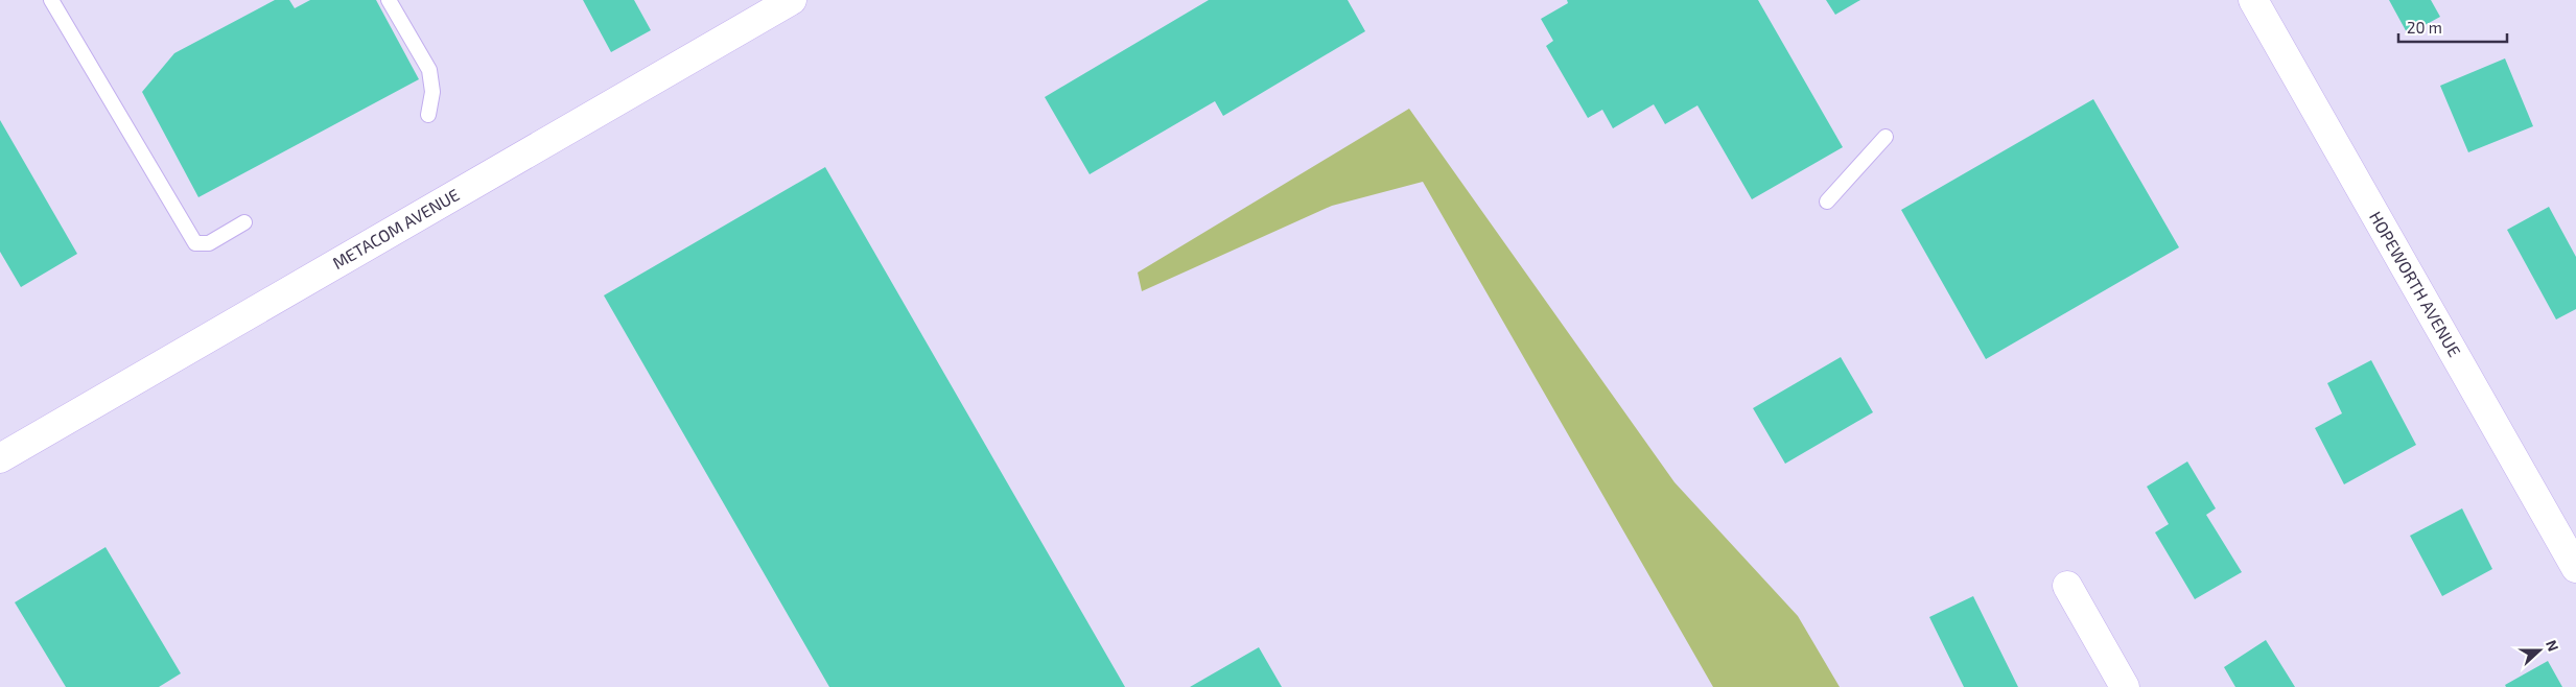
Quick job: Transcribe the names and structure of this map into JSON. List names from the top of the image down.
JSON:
{
  "streets": {
    "main road": ["METACOM AVENUE", "HOPEWORTH AVENUE"]
  },
  "scale_bar": "20 m",
  "north": "right"
}
